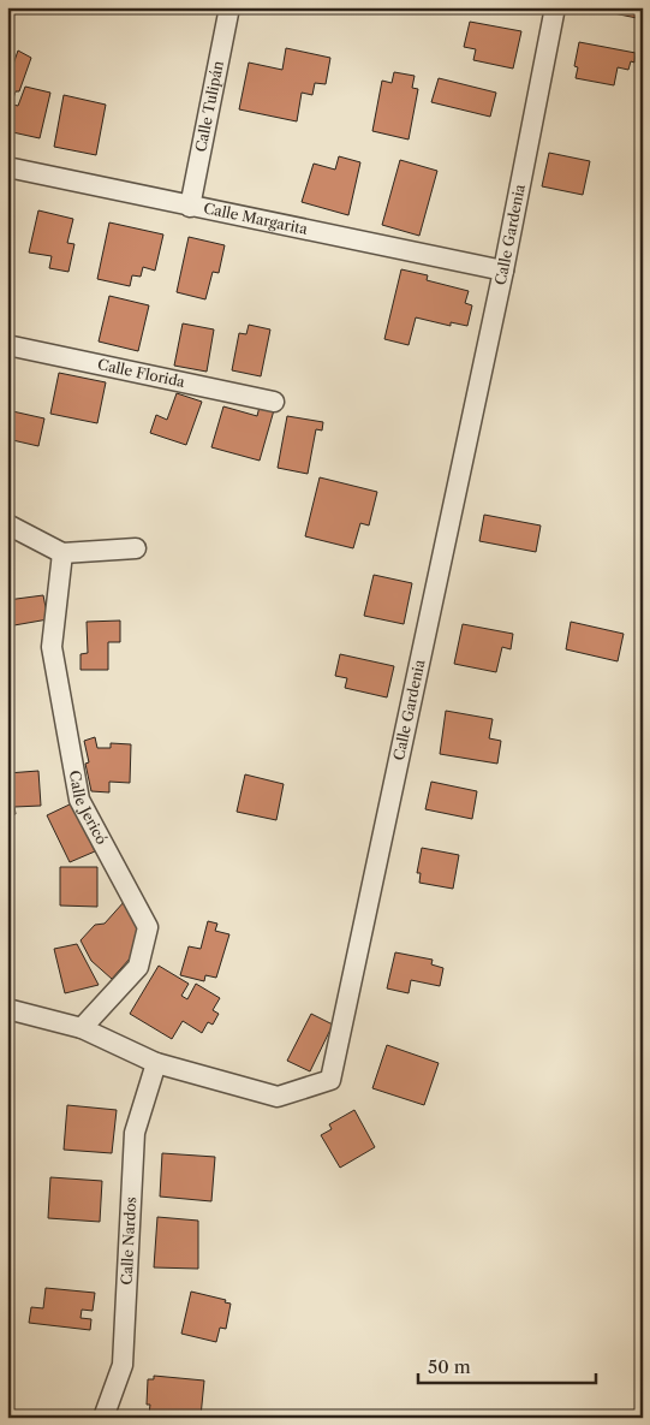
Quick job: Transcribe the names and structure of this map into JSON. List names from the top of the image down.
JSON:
{
  "streets": {
    "street": [
      "Calle Tulipán",
      "Calle Margarita",
      "Calle Gardenia",
      "Calle Florida",
      "Calle Jericó",
      "Calle Nardos"
    ]
  },
  "crossings": [
    ["Calle Tulipán", "Calle Margarita"],
    ["Calle Margarita", "Calle Gardenia"],
    ["Calle Gardenia", "Calle Jericó"],
    ["Calle Gardenia", "Calle Nardos"]
  ],
  "scale_bar": "50 m"
}
